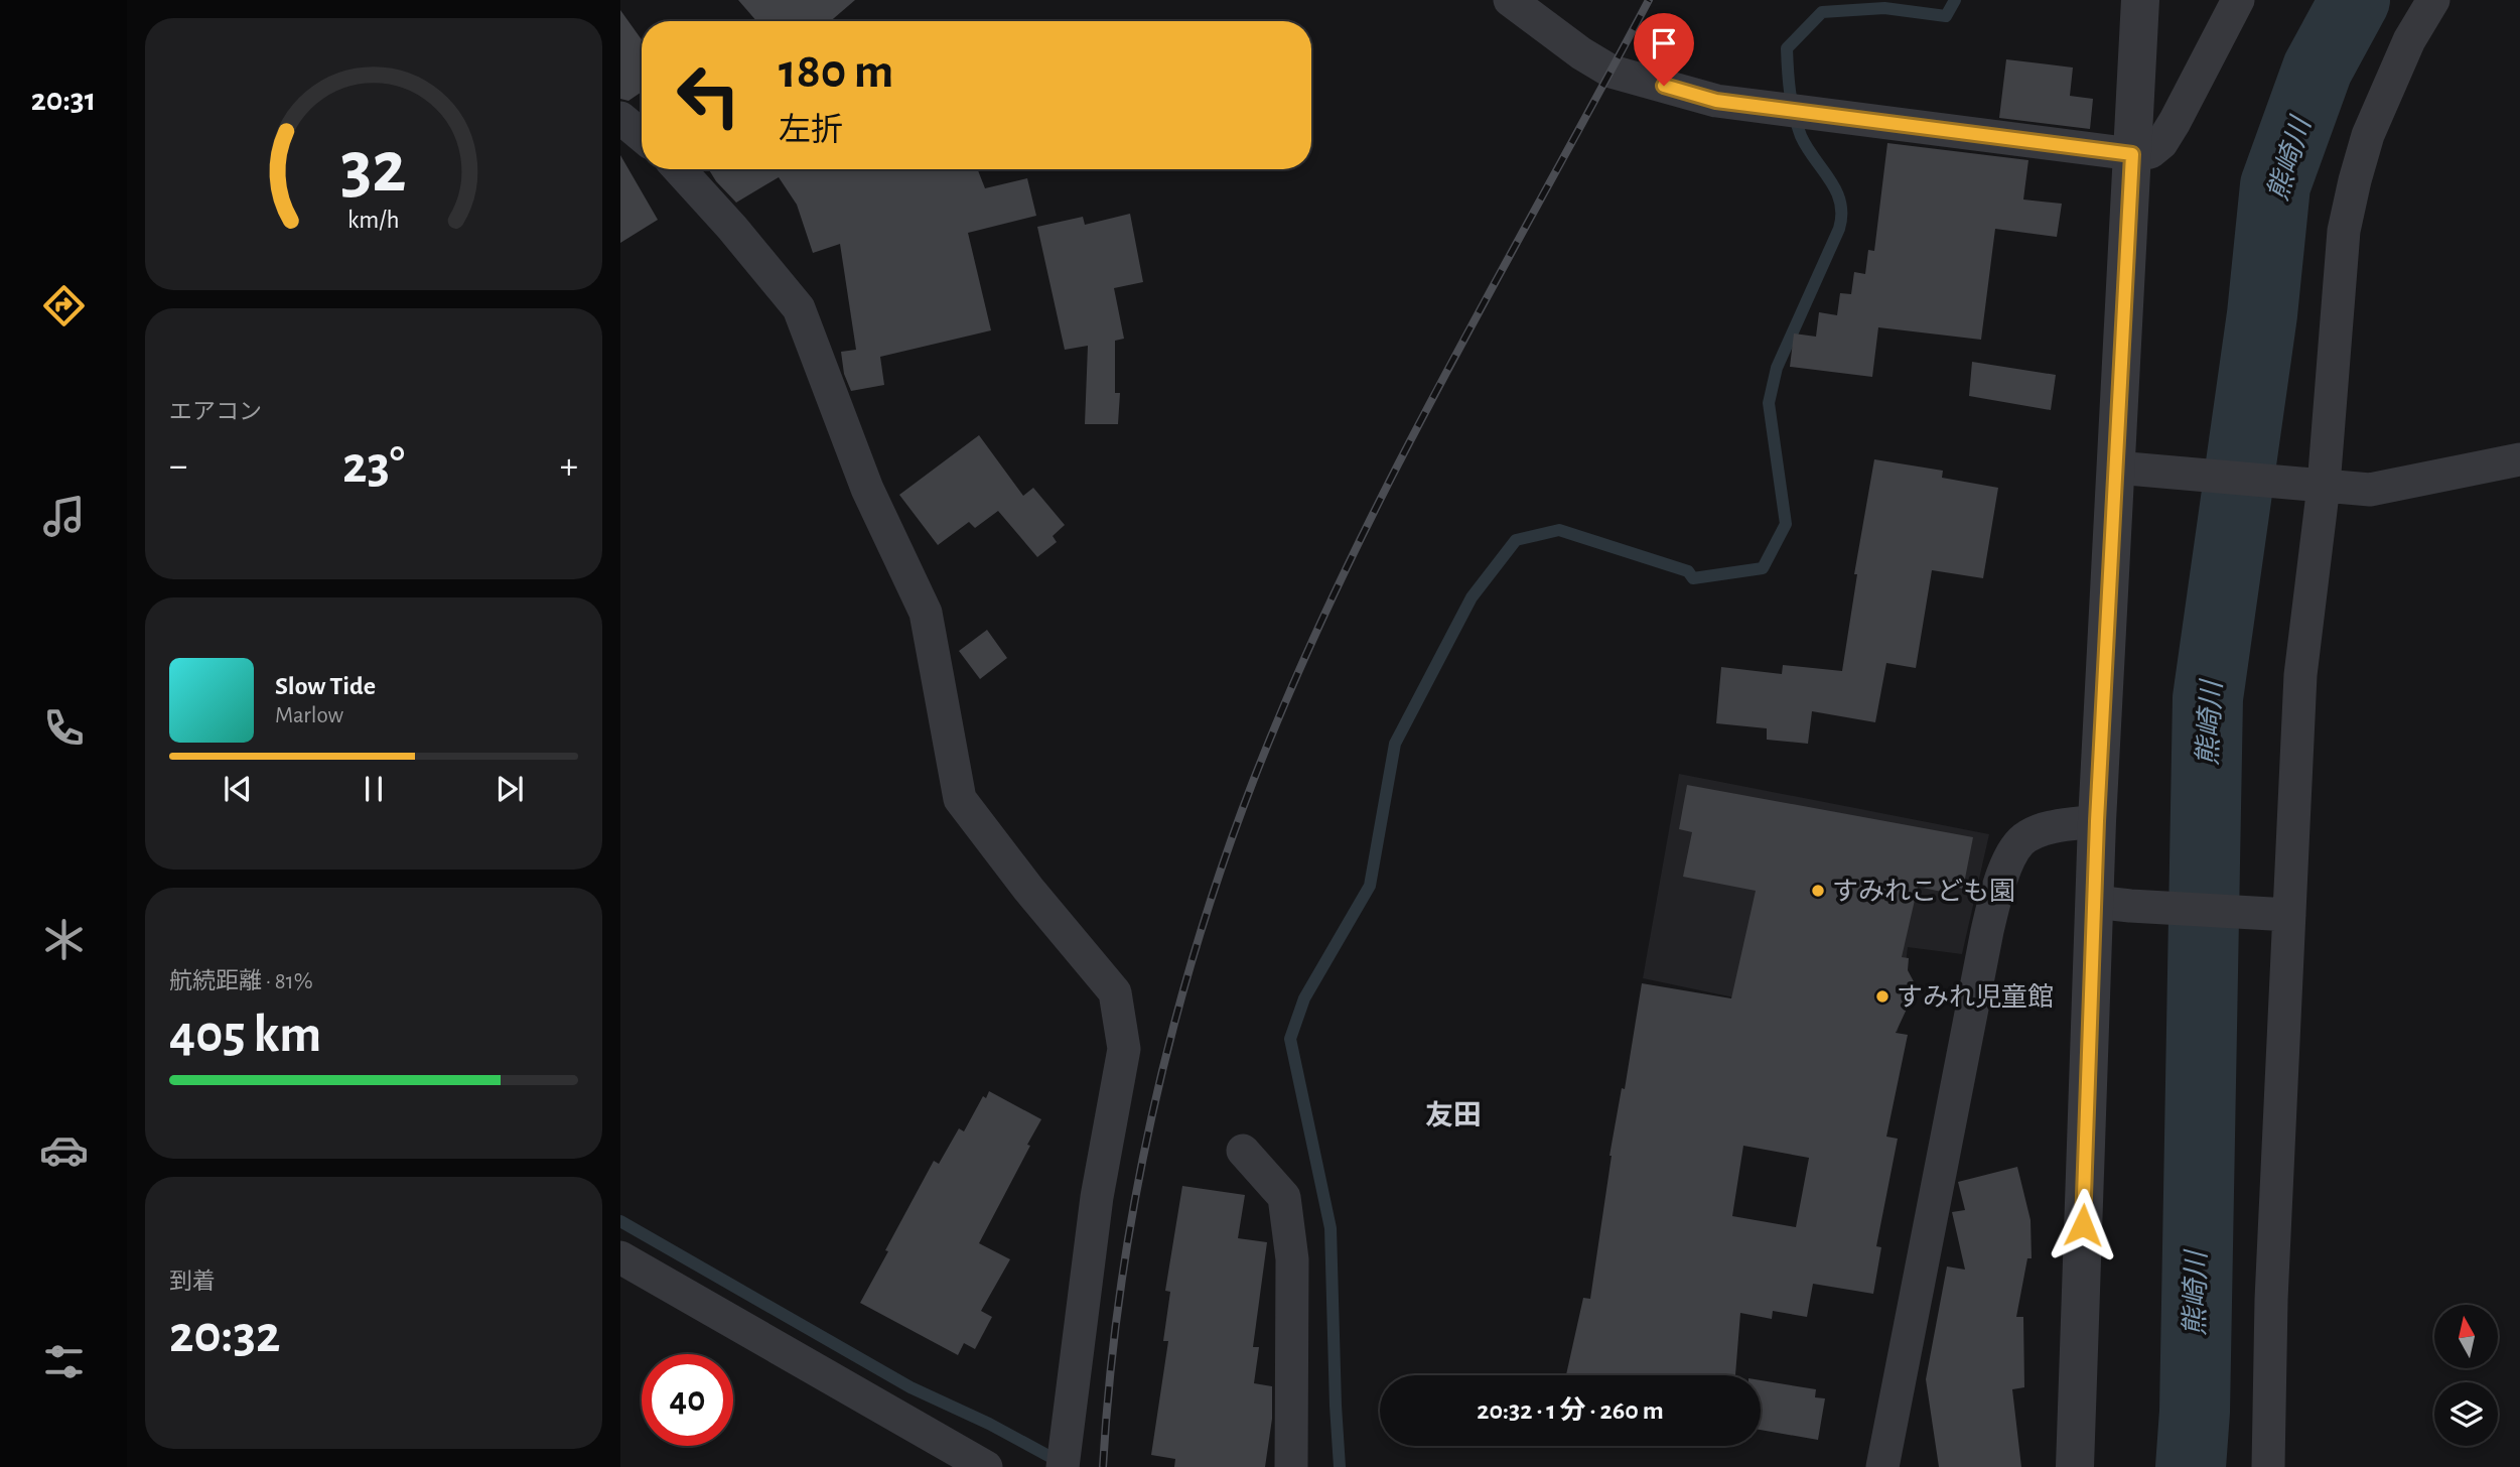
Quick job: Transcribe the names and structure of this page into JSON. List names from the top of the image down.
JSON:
{
  "districts": ["友田"],
  "water": ["熊崎川"],
  "places": ["すみれこども園", "すみれ児童館"],
  "north": "top",
  "page": {
    "tabs": "20:31",
    "turn": ["180 m", "左折"],
    "tile": [
      "エアコン",
      ["航続距離 · 81%", "405 km"],
      ["到着", "20:32"]
    ],
    "heat": ["−", "23°", "+"],
    "song": ["Slow Tide", "Marlow"],
    "limit": "40",
    "trip": "20:32 · 1 分 · 260 m",
    "gauge": ["32", "km/h"]
  }
}
